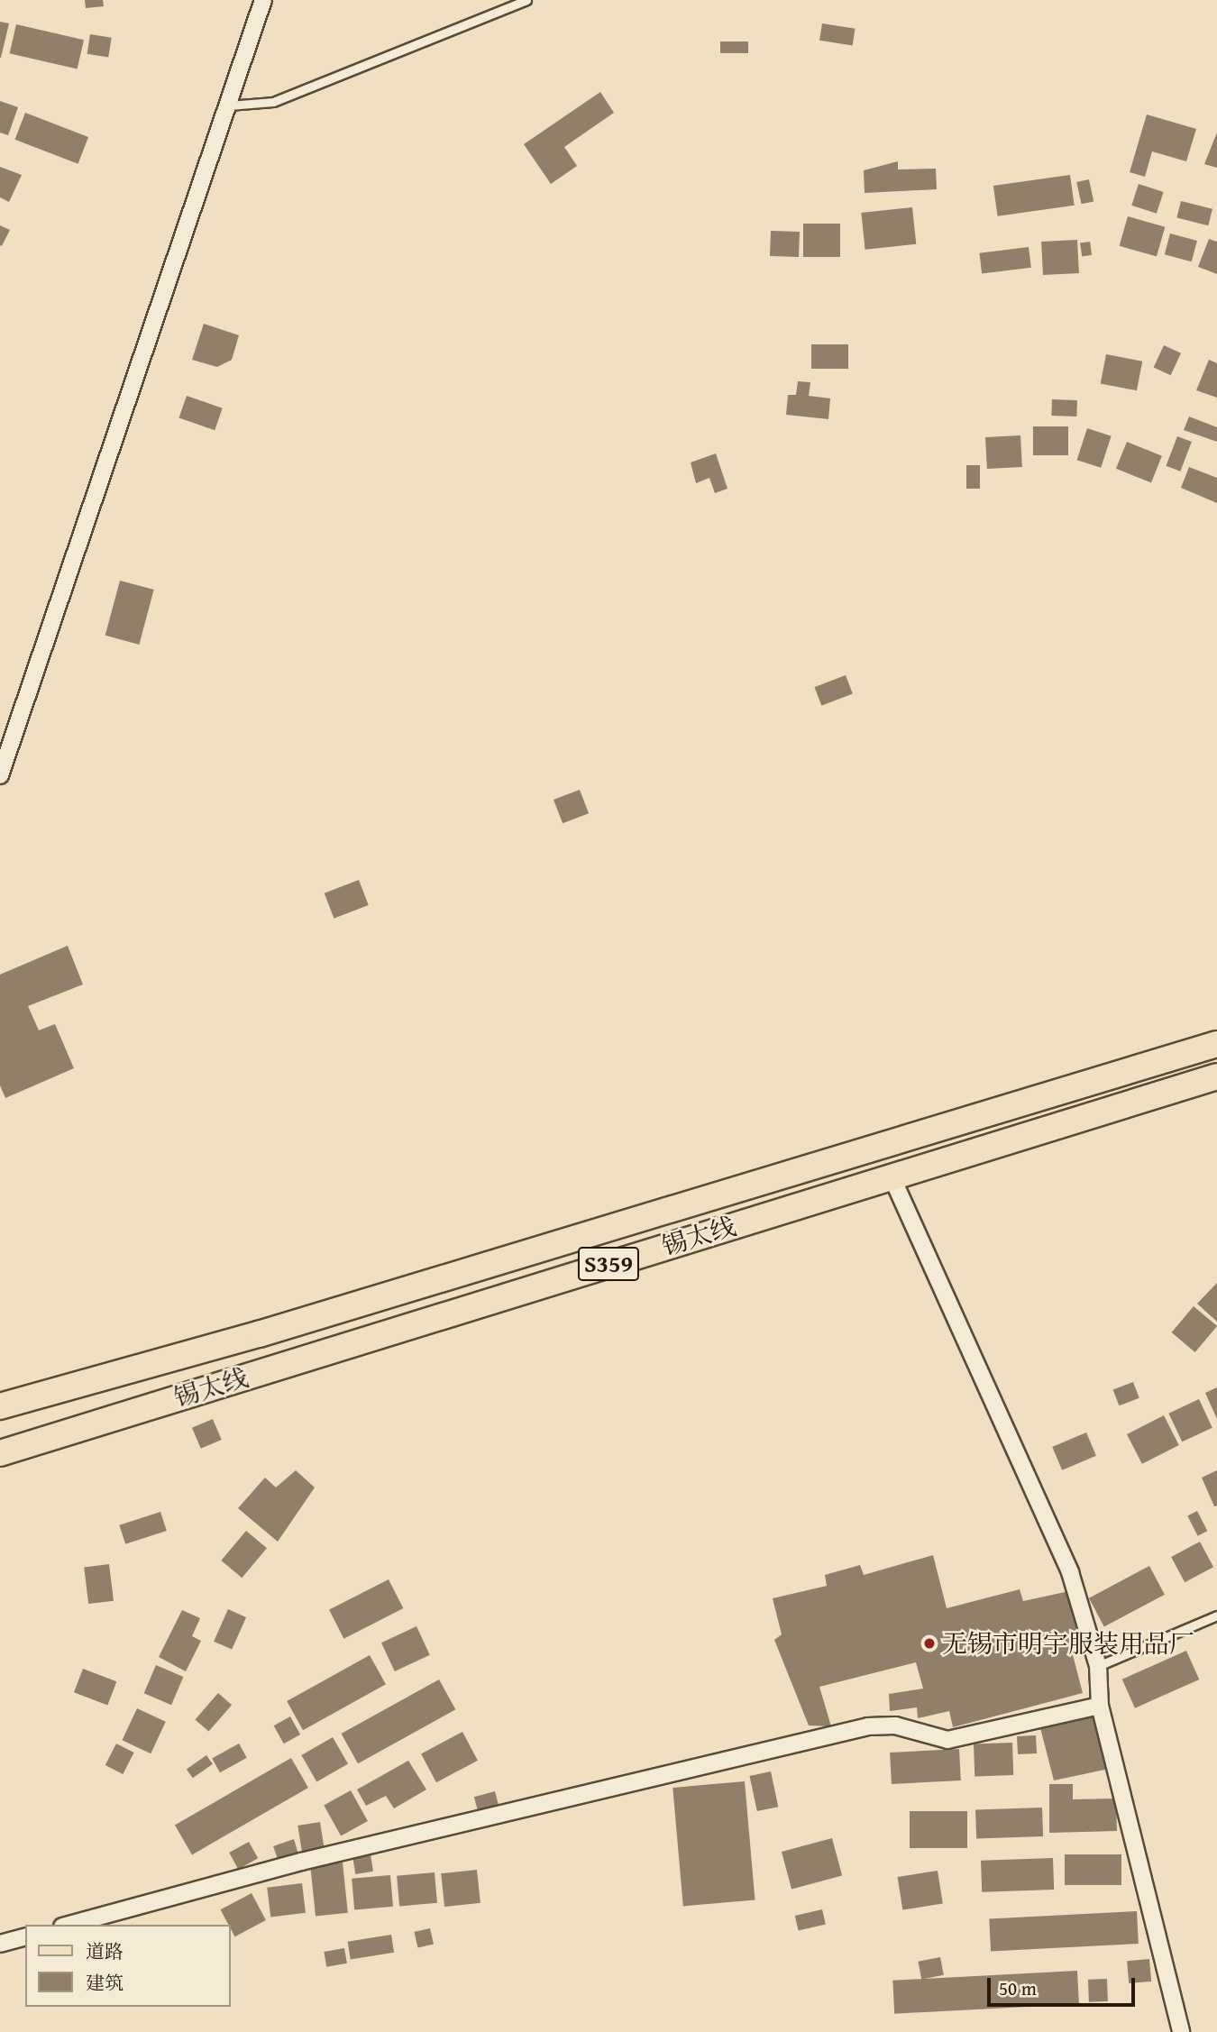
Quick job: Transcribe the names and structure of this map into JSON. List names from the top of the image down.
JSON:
{
  "streets": {
    "main road": ["锡太线", "S359"]
  },
  "places": ["无锡市明宇服装用品厂"],
  "legend": ["道路", "建筑"],
  "scale_bar": "50 m"
}
